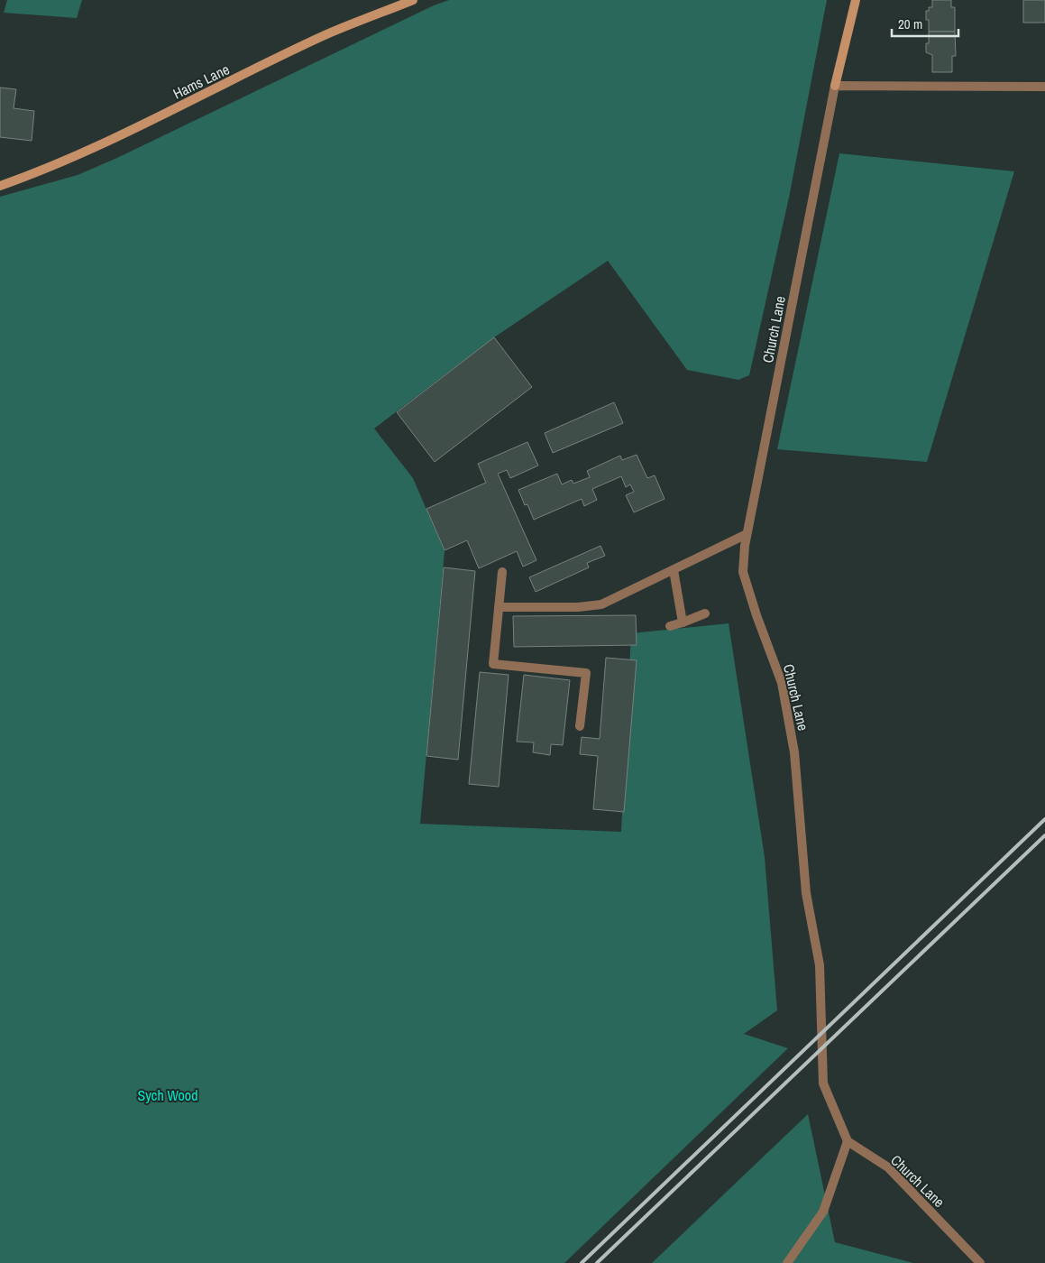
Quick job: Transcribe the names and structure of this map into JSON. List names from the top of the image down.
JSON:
{
  "streets": {
    "street": ["Hams Lane", "Church Lane"]
  },
  "parks": ["Sych Wood"],
  "scale_bar": "20 m"
}
